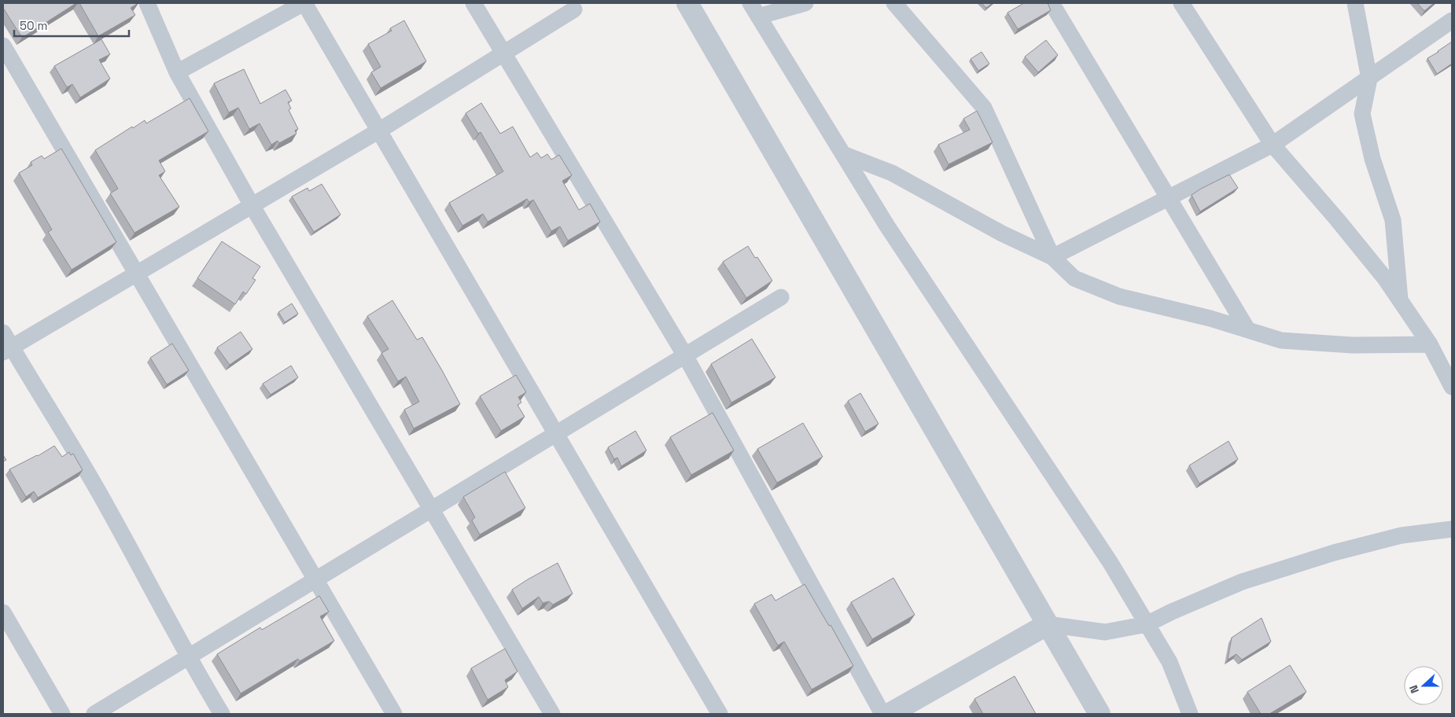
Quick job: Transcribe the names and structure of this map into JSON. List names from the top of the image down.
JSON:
{
  "scale_bar": "50 m",
  "north": "left"
}
